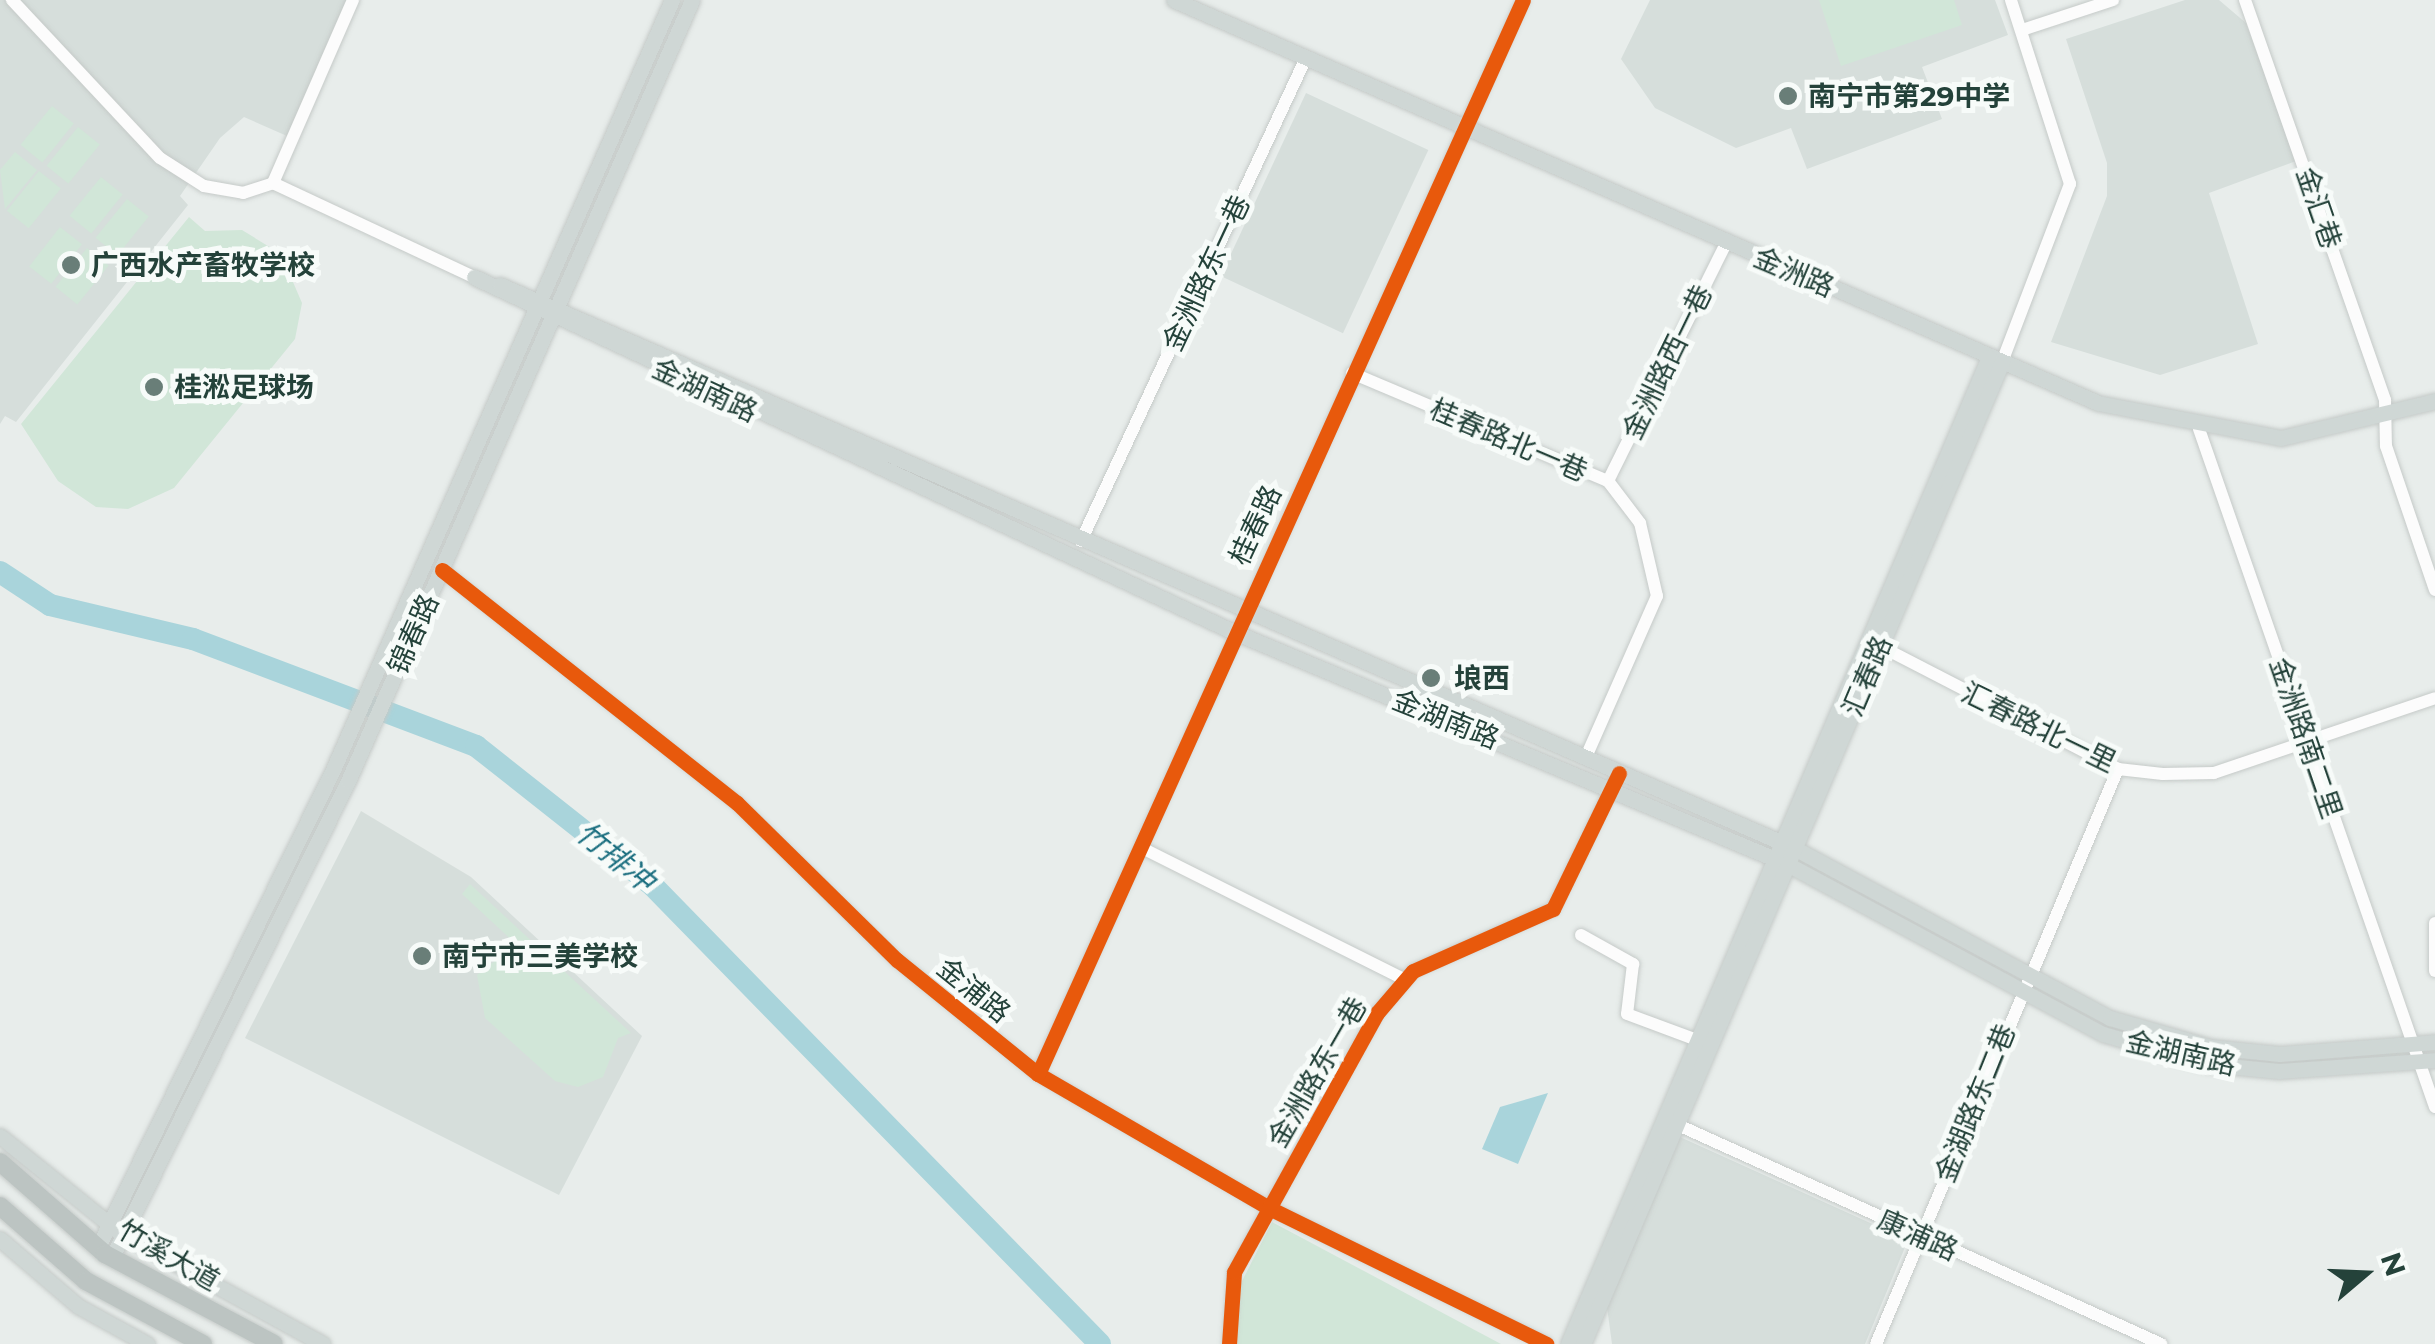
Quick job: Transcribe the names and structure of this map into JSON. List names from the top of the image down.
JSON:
{
  "streets": {
    "highway": ["竹溪大道"],
    "main road": [
      "金洲路",
      "金湖南路",
      "锦春路",
      "汇春路"
    ],
    "street": [
      "金汇巷",
      "金洲路东一巷",
      "金洲路西一巷",
      "桂春路北一巷",
      "桂春路",
      "汇春路北一里",
      "金洲路南二里",
      "金浦路",
      "金湖路东二巷",
      "康浦路"
    ]
  },
  "crossings": [
    ["金汇巷", "金洲路"],
    ["金洲路", "金洲路东一巷"],
    ["金洲路", "金洲路西一巷"],
    ["金洲路", "桂春路"],
    ["金洲路", "汇春路"],
    ["金洲路", "金洲路南二里"],
    ["金洲路东一巷", "金湖南路"],
    ["金洲路东一巷", "金浦路"],
    ["金洲路西一巷", "桂春路北一巷"],
    ["金湖南路", "桂春路北一巷"],
    ["金湖南路", "桂春路"],
    ["金湖南路", "锦春路"],
    ["金湖南路", "汇春路"],
    ["金湖南路", "金洲路南二里"],
    ["金湖南路", "金湖路东二巷"],
    ["桂春路北一巷", "桂春路"],
    ["桂春路", "金浦路"],
    ["锦春路", "金浦路"],
    ["锦春路", "竹溪大道"],
    ["汇春路", "汇春路北一里"],
    ["汇春路", "康浦路"],
    ["汇春路北一里", "金洲路南二里"],
    ["汇春路北一里", "金湖路东二巷"],
    ["金湖路东二巷", "康浦路"]
  ],
  "water": ["竹排冲"],
  "places": [
    "南宁市第29中学",
    "广西水产畜牧学校",
    "桂淞足球场",
    "埌西",
    "南宁市三美学校"
  ],
  "north": "right"
}
